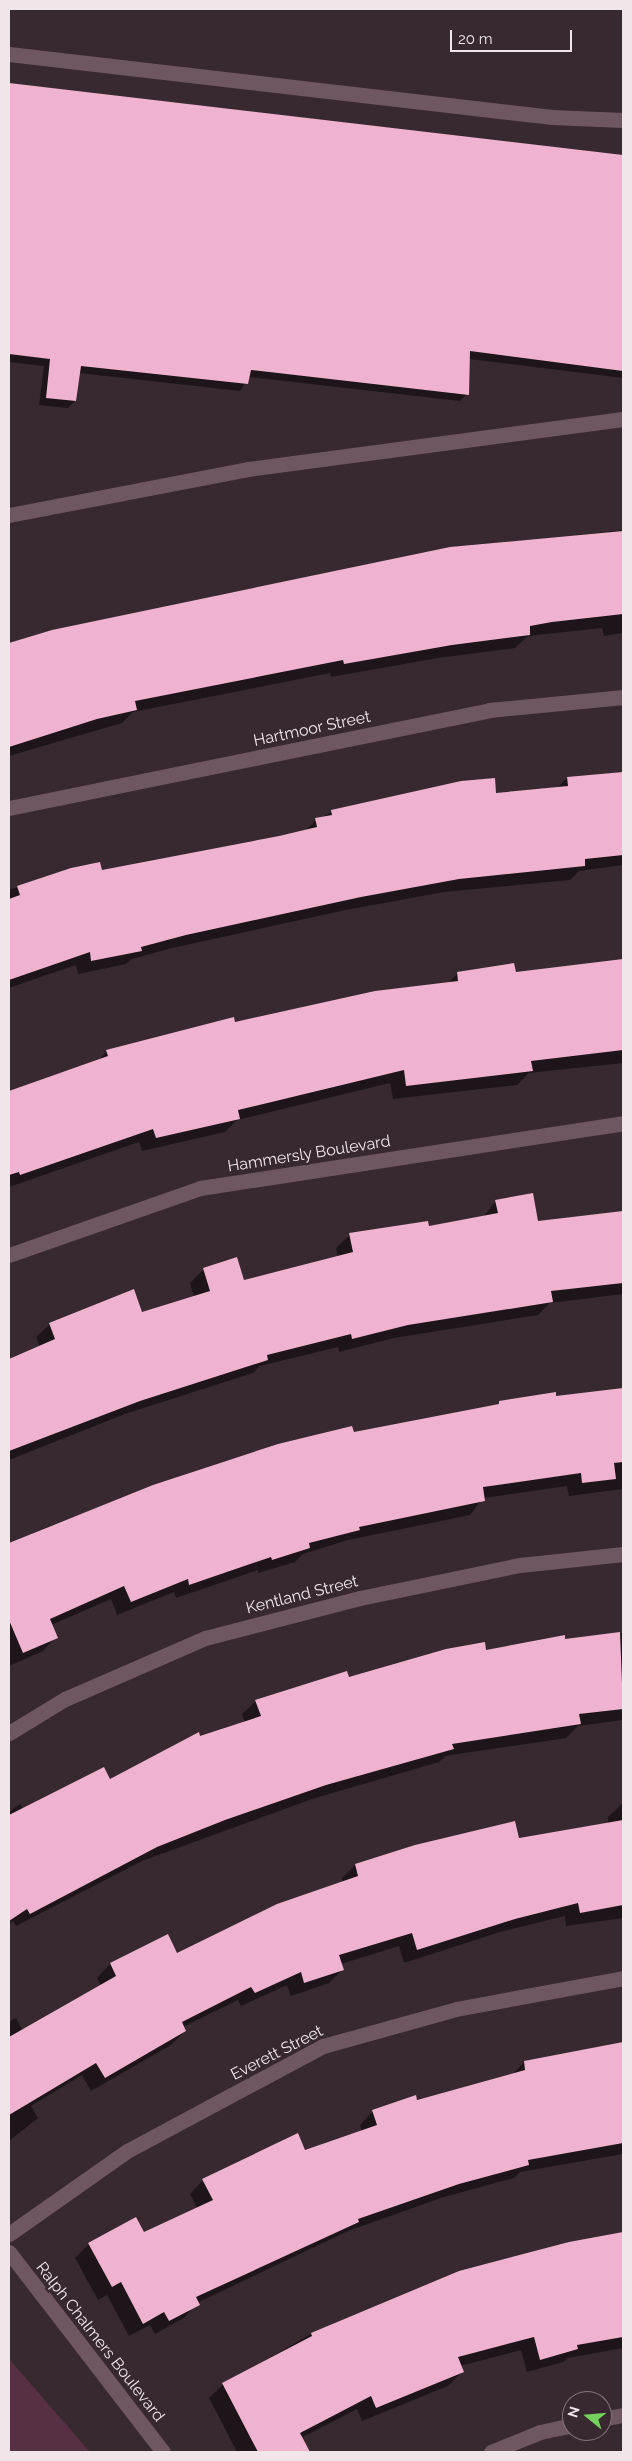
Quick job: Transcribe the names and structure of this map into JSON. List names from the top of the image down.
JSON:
{
  "streets": {
    "street": [
      "Hartmoor Street",
      "Hammersly Boulevard",
      "Kentland Street",
      "Everett Street",
      "Ralph Chalmers Boulevard"
    ]
  },
  "scale_bar": "20 m",
  "north": "left"
}
